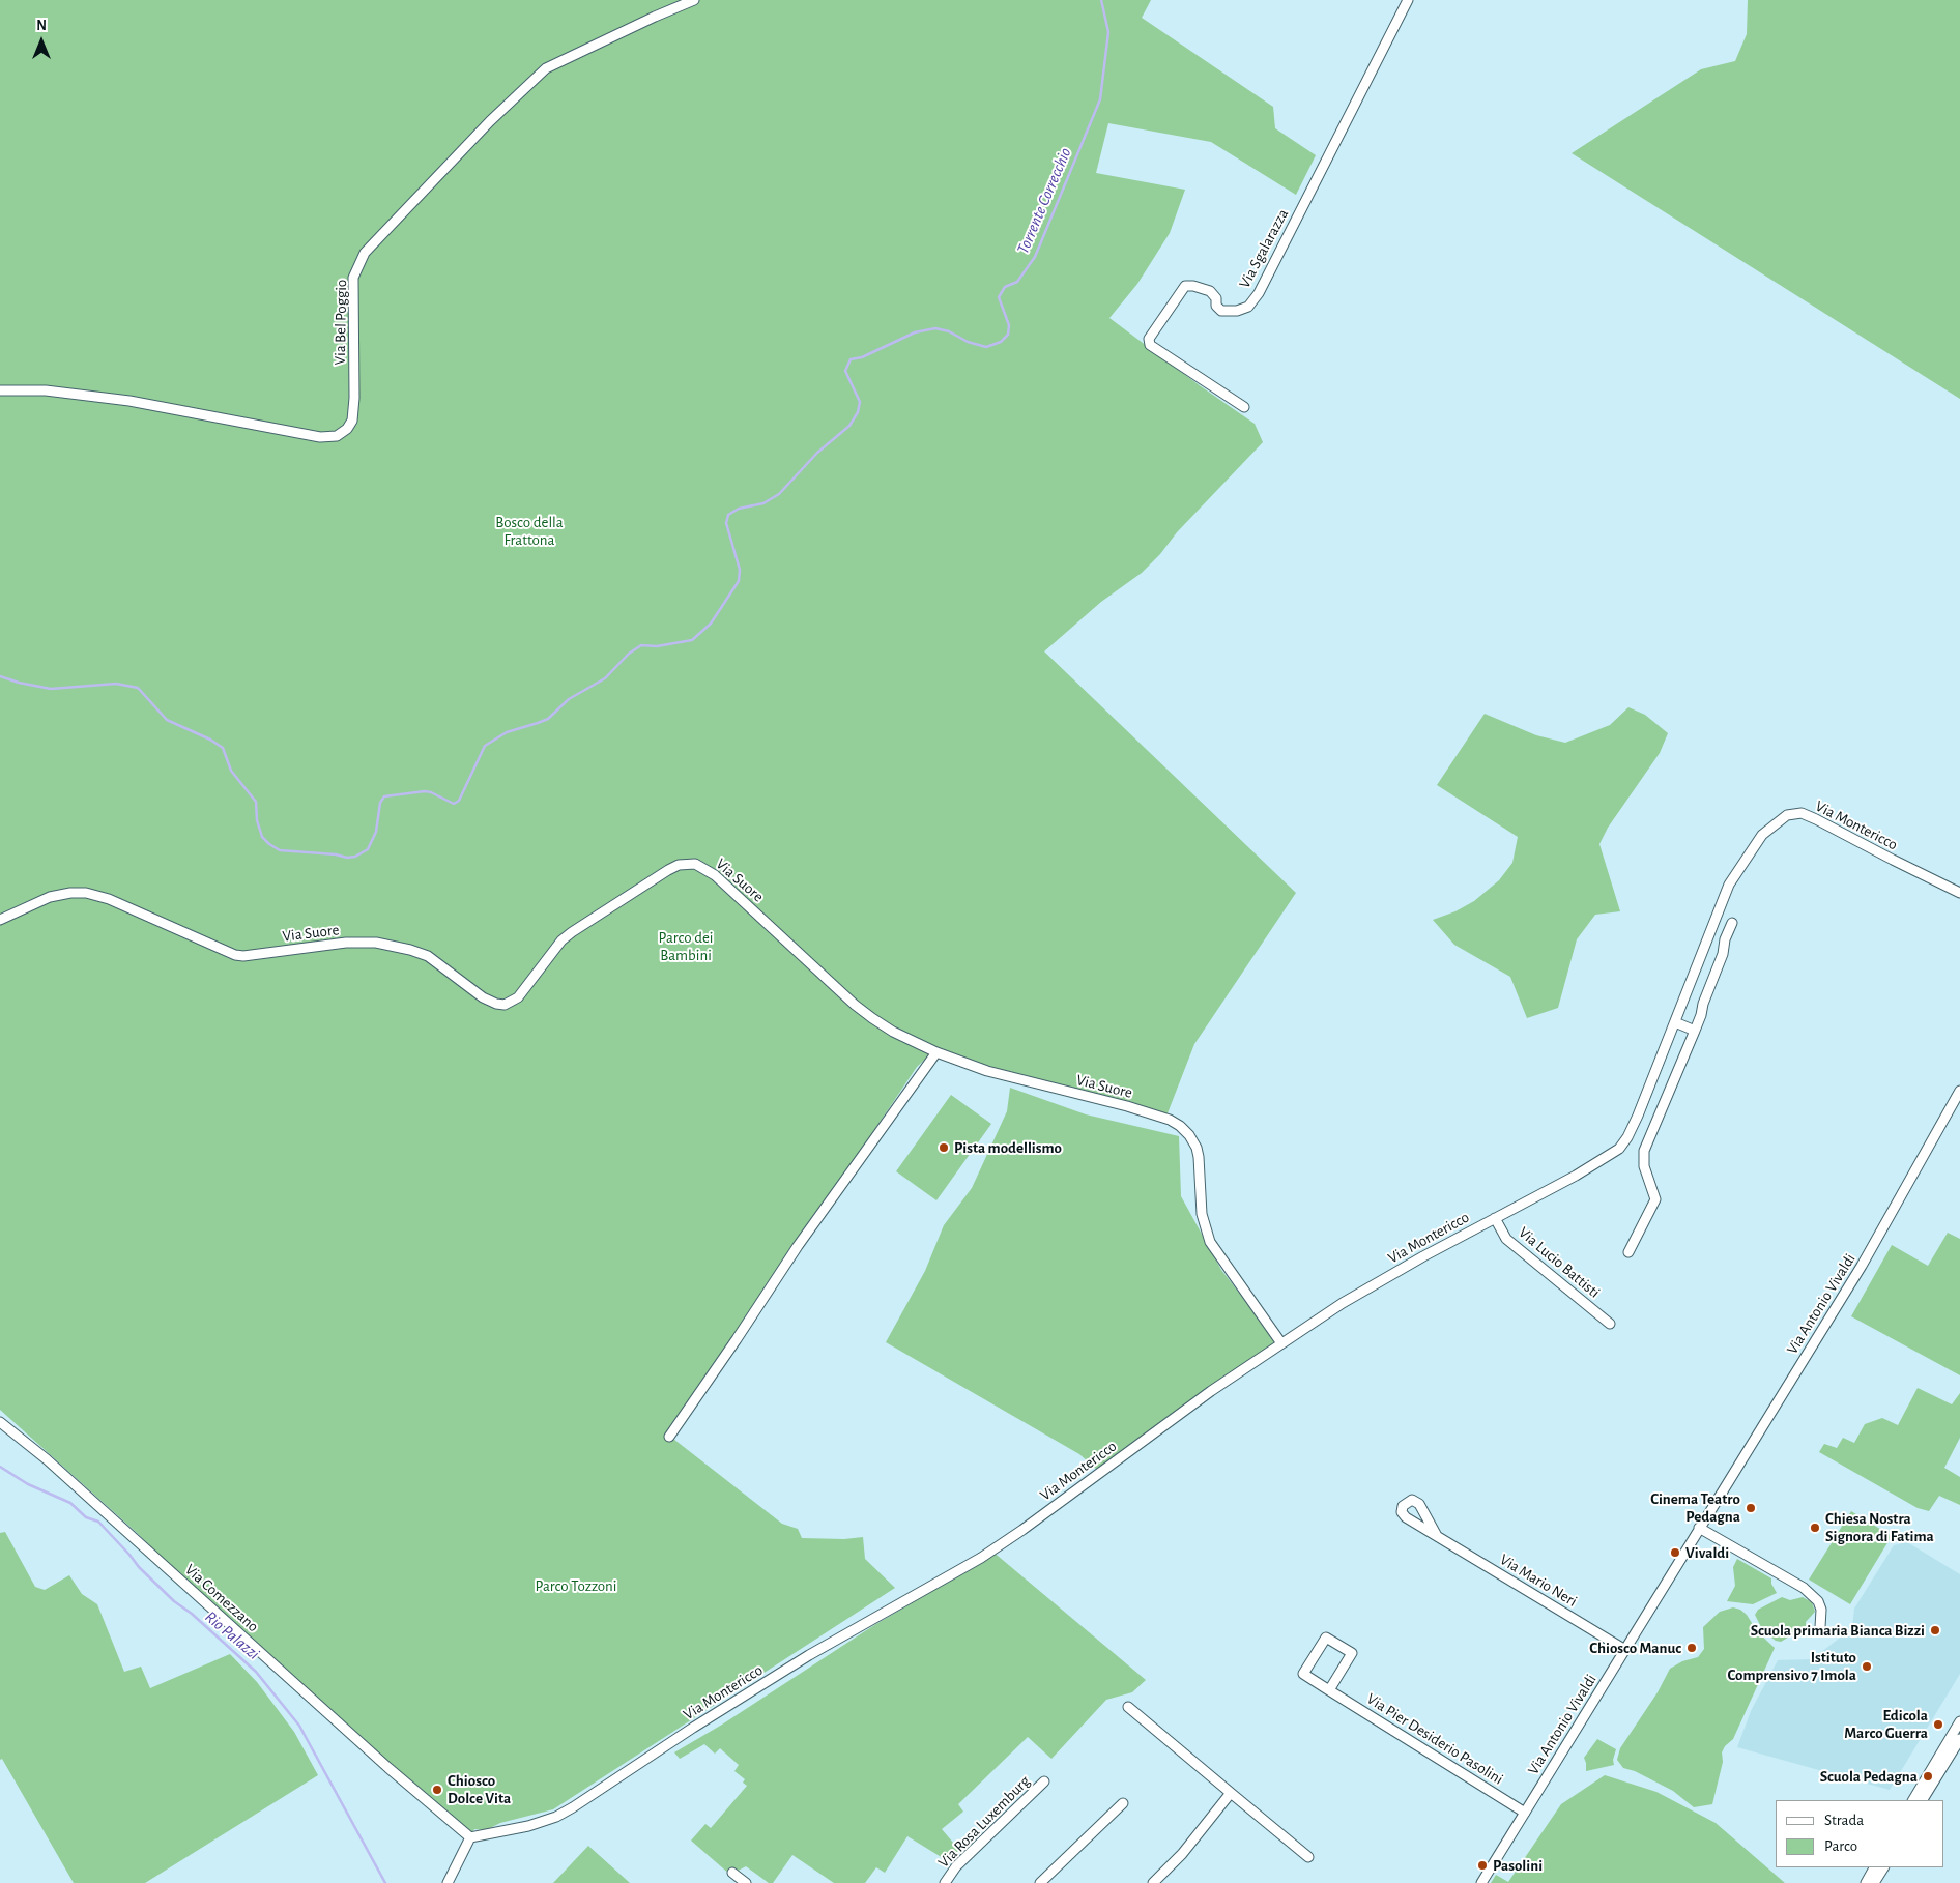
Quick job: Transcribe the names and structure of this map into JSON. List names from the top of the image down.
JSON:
{
  "streets": {
    "street": [
      "Via Sgalarazza",
      "Via Bel Poggio",
      "Via Montericco",
      "Via Suore",
      "Via Lucio Battisti",
      "Via Antonio Vivaldi",
      "Via Mario Neri",
      "Via Comezzano",
      "Via Pier Desiderio Pasolini",
      "Via Rosa Luxemburg"
    ]
  },
  "crossings": [
    ["Via Montericco", "Via Suore"],
    ["Via Montericco", "Via Lucio Battisti"],
    ["Via Montericco", "Via Comezzano"],
    ["Via Antonio Vivaldi", "Via Mario Neri"],
    ["Via Antonio Vivaldi", "Via Pier Desiderio Pasolini"]
  ],
  "water": ["Torrente Correcchio", "Rio Palazzi"],
  "parks": ["Bosco della Frattona", "Parco dei Bambini", "Parco Tozzoni"],
  "places": [
    "Pista modellismo",
    "Cinema Teatro Pedagna",
    "Chiesa Nostra Signora di Fatima",
    "Vivaldi",
    "Scuola primaria Bianca Bizzi",
    "Chiosco Manuc",
    "Istituto Comprensivo 7 Imola",
    "Edicola Marco Guerra",
    "Scuola Pedagna",
    "Chiosco Dolce Vita",
    "Pasolini"
  ],
  "legend": ["Strada", "Parco"],
  "north": "top"
}
